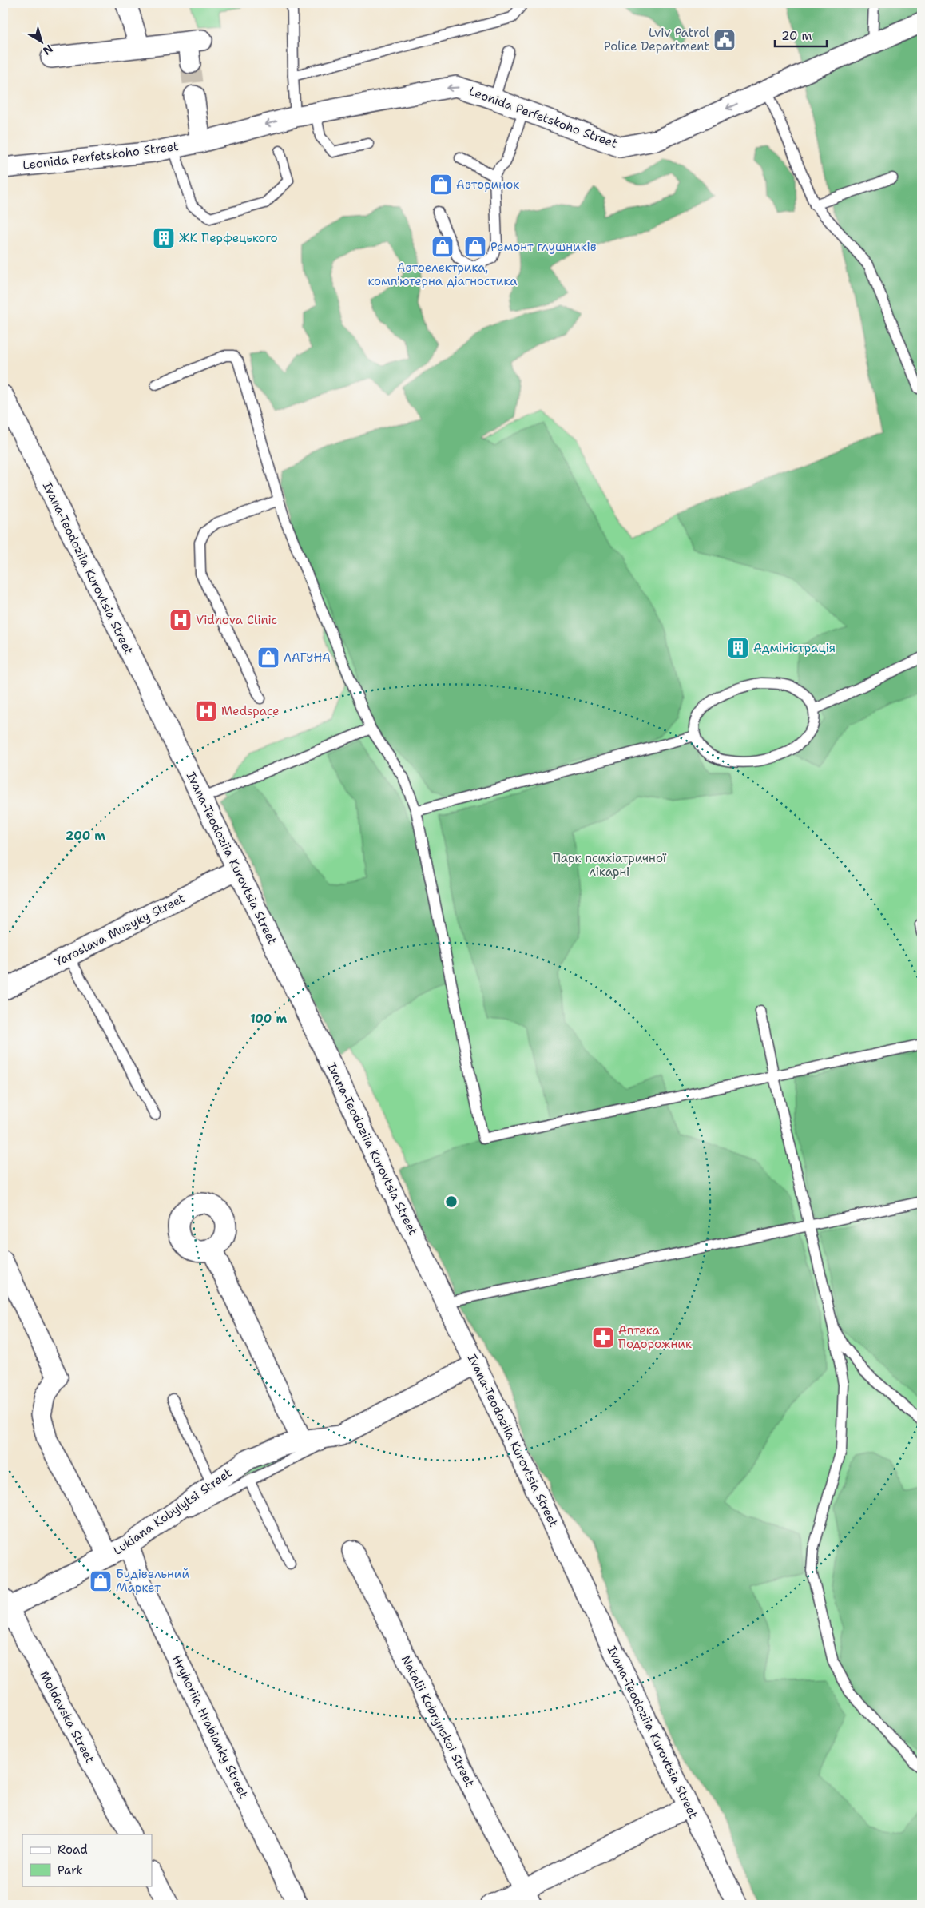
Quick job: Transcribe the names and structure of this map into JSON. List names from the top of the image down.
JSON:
{
  "streets": {
    "street": [
      "Leonida Perfetskoho Street",
      "Ivana-Teodoziia Kurovtsia Street",
      "Yaroslava Muzyky Street",
      "Lukiana Kobylytsi Street",
      "Moldavska Street",
      "Natalii Kobrynskoi Street",
      "Hryhoriia Hrabianky Street"
    ]
  },
  "crossings": [
    ["Ivana-Teodoziia Kurovtsia Street", "Yaroslava Muzyky Street"],
    ["Ivana-Teodoziia Kurovtsia Street", "Lukiana Kobylytsi Street"],
    ["Lukiana Kobylytsi Street", "Moldavska Street"],
    ["Lukiana Kobylytsi Street", "Hryhoriia Hrabianky Street"]
  ],
  "one_way": ["Leonida Perfetskoho Street"],
  "parks": ["Парк психіатричної лікарні"],
  "places": {
    "public building": ["Lviv Patrol Police Department"],
    "shop": [
      "Авторинок",
      "Автоелектрика, комп'ютерна діагностика",
      "Ремонт глушників",
      "ЛАГУНА",
      "Будівельний Маркет"
    ],
    "building": ["ЖК Перфецького", "Адміністрація"],
    "hospital": ["Vidnova Clinic", "Medspace"],
    "pharmacy": ["Аптека Подорожник"]
  },
  "legend": ["Road", "Park"],
  "scale_bar": "20 m",
  "north": "bottom right",
  "rings": ["200 m", "100 m"]
}
